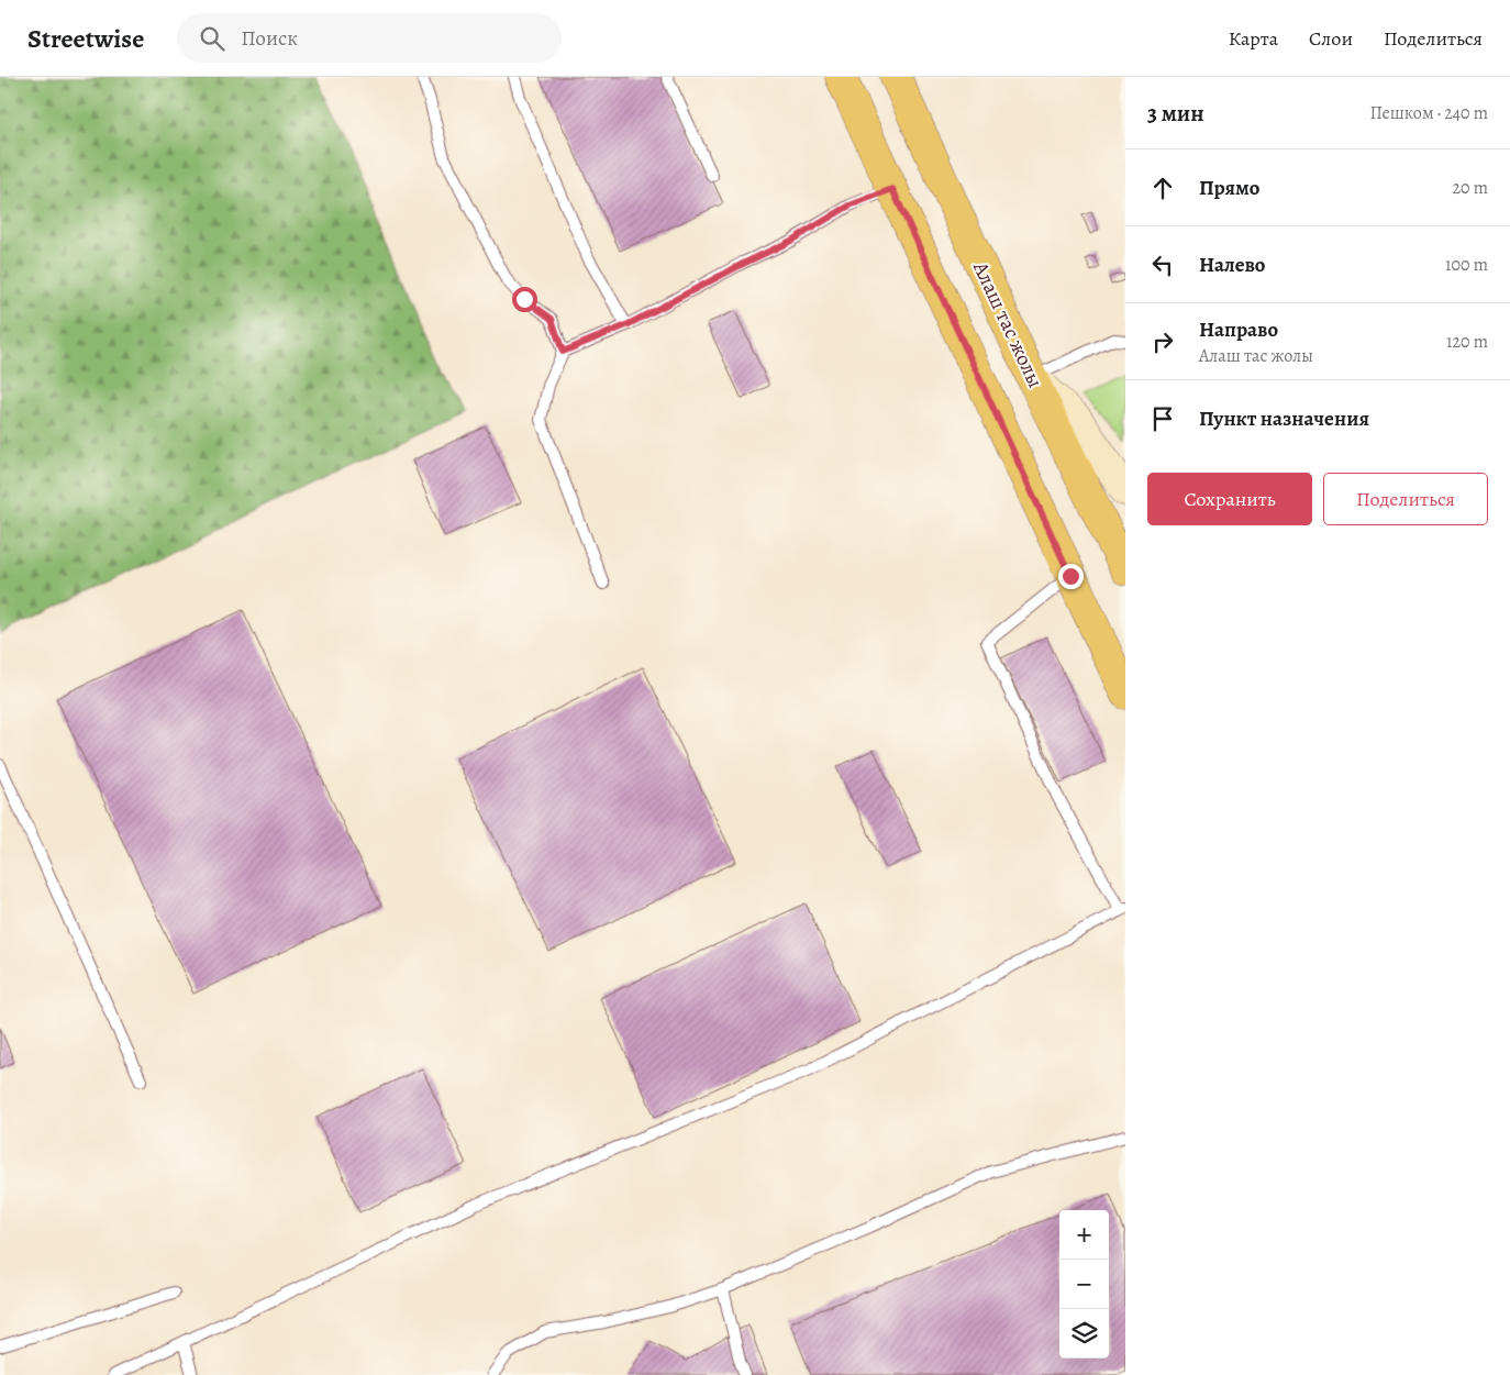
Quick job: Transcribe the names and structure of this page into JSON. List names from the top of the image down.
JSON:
{
  "streets": {
    "main road": ["Алаш тас жолы"]
  },
  "page": {
    "header": "Streetwise",
    "search": "Поиск",
    "nav": ["Карта", "Слои", "Поделиться"],
    "heading": ["3 мин", "Пешком · 240 m"],
    "list": [
      ["Прямо", "20 m"],
      ["Налево", "100 m"],
      ["Направо", "Алаш тас жолы", "120 m"],
      "Пункт назначения"
    ],
    "buttons": ["Сохранить", "Поделиться"],
    "map_buttons": ["+", "−"]
  }
}
